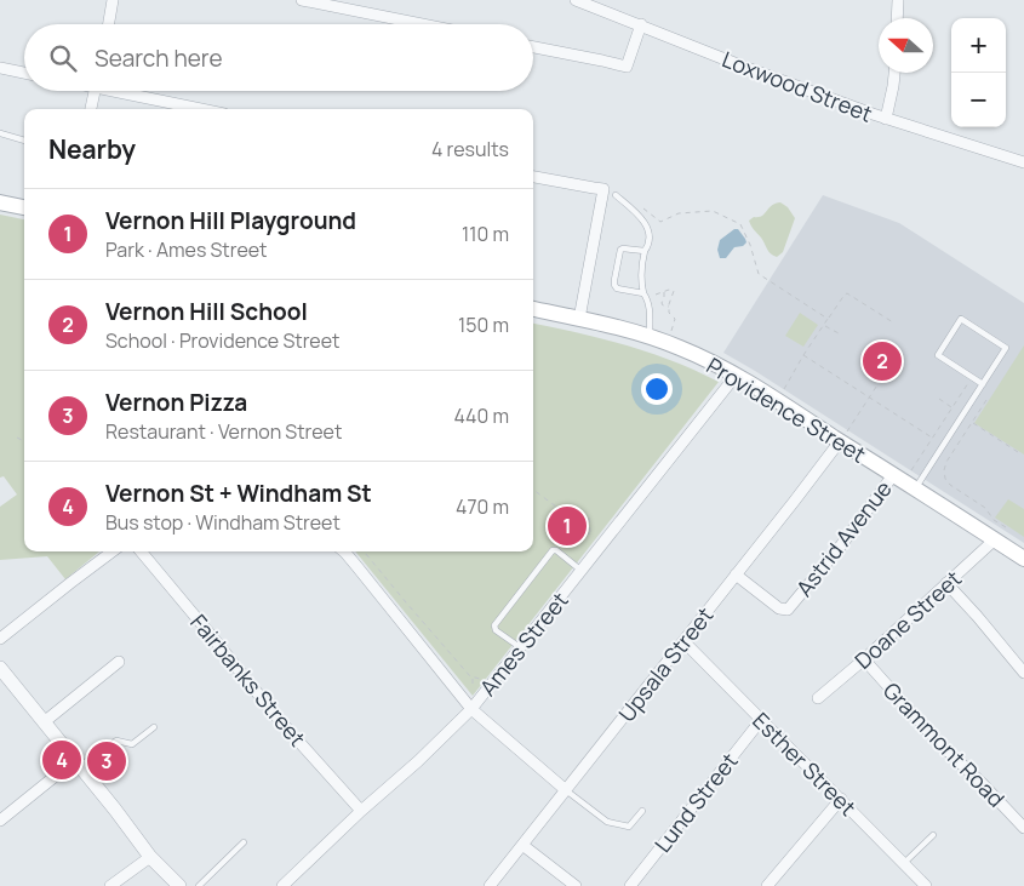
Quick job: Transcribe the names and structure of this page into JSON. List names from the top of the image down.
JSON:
{
  "streets": {
    "main road": ["Providence Street"],
    "street": [
      "Loxwood Street",
      "Astrid Avenue",
      "Doane Street",
      "Ames Street",
      "Upsala Street",
      "Fairbanks Street",
      "Grammont Road",
      "Esther Street",
      "Lund Street"
    ]
  },
  "crossings": [
    ["Providence Street", "Astrid Avenue"],
    ["Providence Street", "Doane Street"],
    ["Providence Street", "Ames Street"],
    ["Providence Street", "Upsala Street"],
    ["Astrid Avenue", "Upsala Street"],
    ["Doane Street", "Grammont Road"],
    ["Ames Street", "Fairbanks Street"],
    ["Upsala Street", "Esther Street"],
    ["Esther Street", "Lund Street"]
  ],
  "north": "left",
  "page": {
    "map_buttons": ["+", "−"],
    "search": "Search here",
    "heading": ["Nearby", "4 results"],
    "list": [
      {
        "mark": "1",
        "name": "Vernon Hill Playground",
        "note": "Park · Ames Street",
        "value": "110 m"
      },
      {
        "mark": "2",
        "name": "Vernon Hill School",
        "note": "School · Providence Street",
        "value": "150 m"
      },
      {
        "mark": "3",
        "name": "Vernon Pizza",
        "note": "Restaurant · Vernon Street",
        "value": "440 m"
      },
      {
        "mark": "4",
        "name": "Vernon St + Windham St",
        "note": "Bus stop · Windham Street",
        "value": "470 m"
      }
    ],
    "pins": [
      "2",
      "1",
      "4",
      "3"
    ]
  }
}
